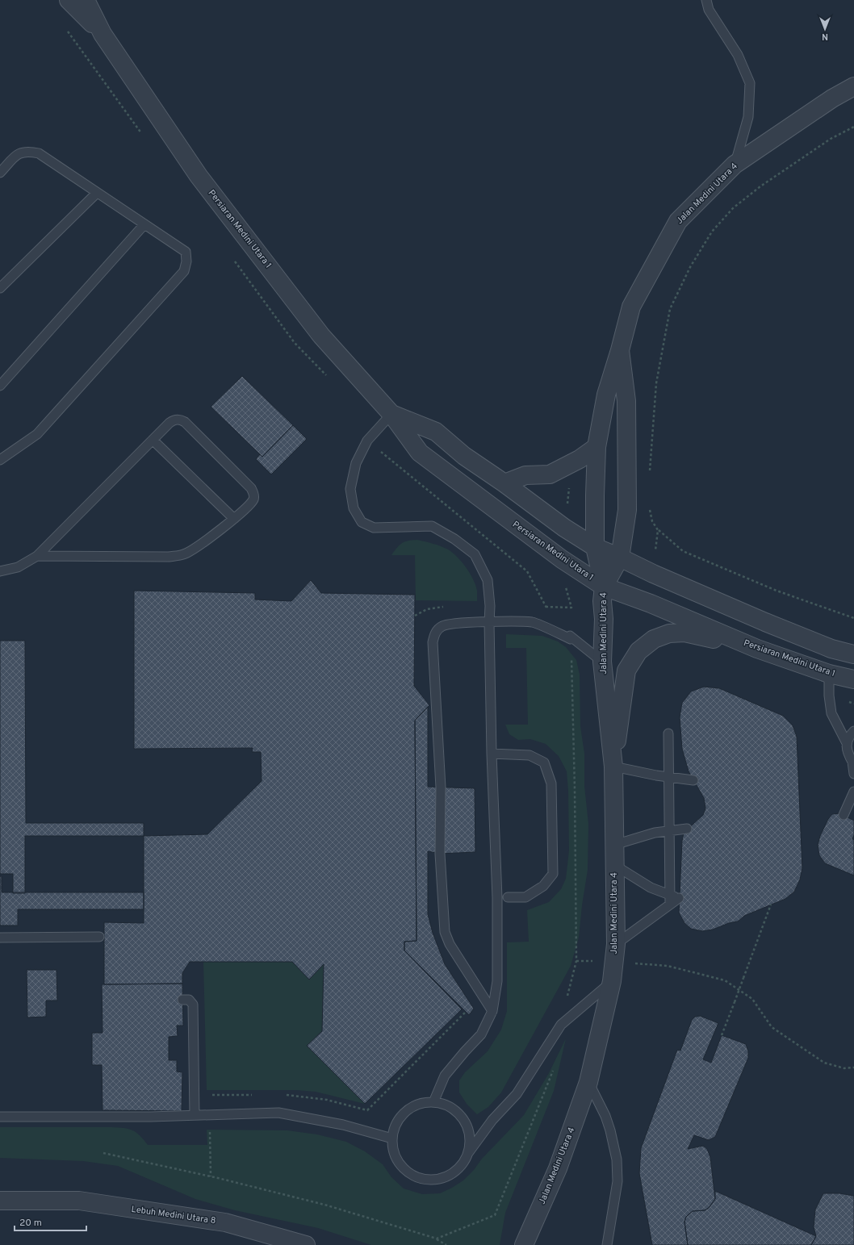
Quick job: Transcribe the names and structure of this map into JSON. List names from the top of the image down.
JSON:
{
  "streets": {
    "street": ["Jalan Medini Utara 4", "Persiaran Medini Utara 1", "Lebuh Medini Utara 8"]
  },
  "crossings": [
    ["Jalan Medini Utara 4", "Persiaran Medini Utara 1"]
  ],
  "scale_bar": "20 m",
  "north": "bottom"
}
